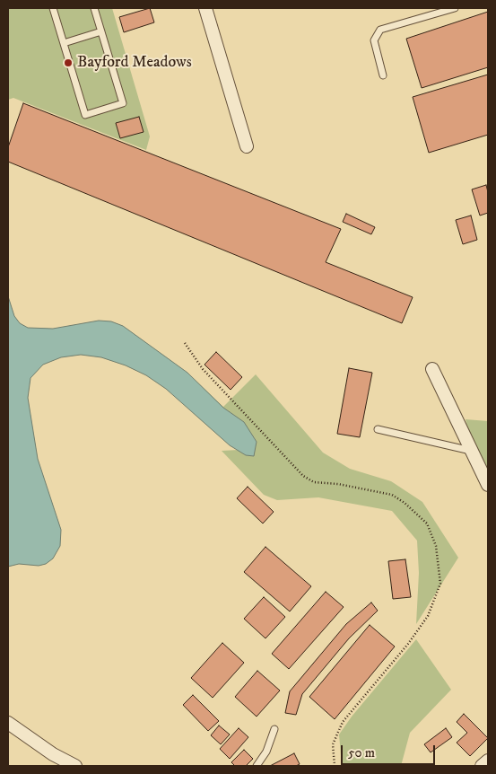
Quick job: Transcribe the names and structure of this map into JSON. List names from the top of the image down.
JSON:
{
  "places": ["Bayford Meadows"],
  "scale_bar": "50 m"
}
